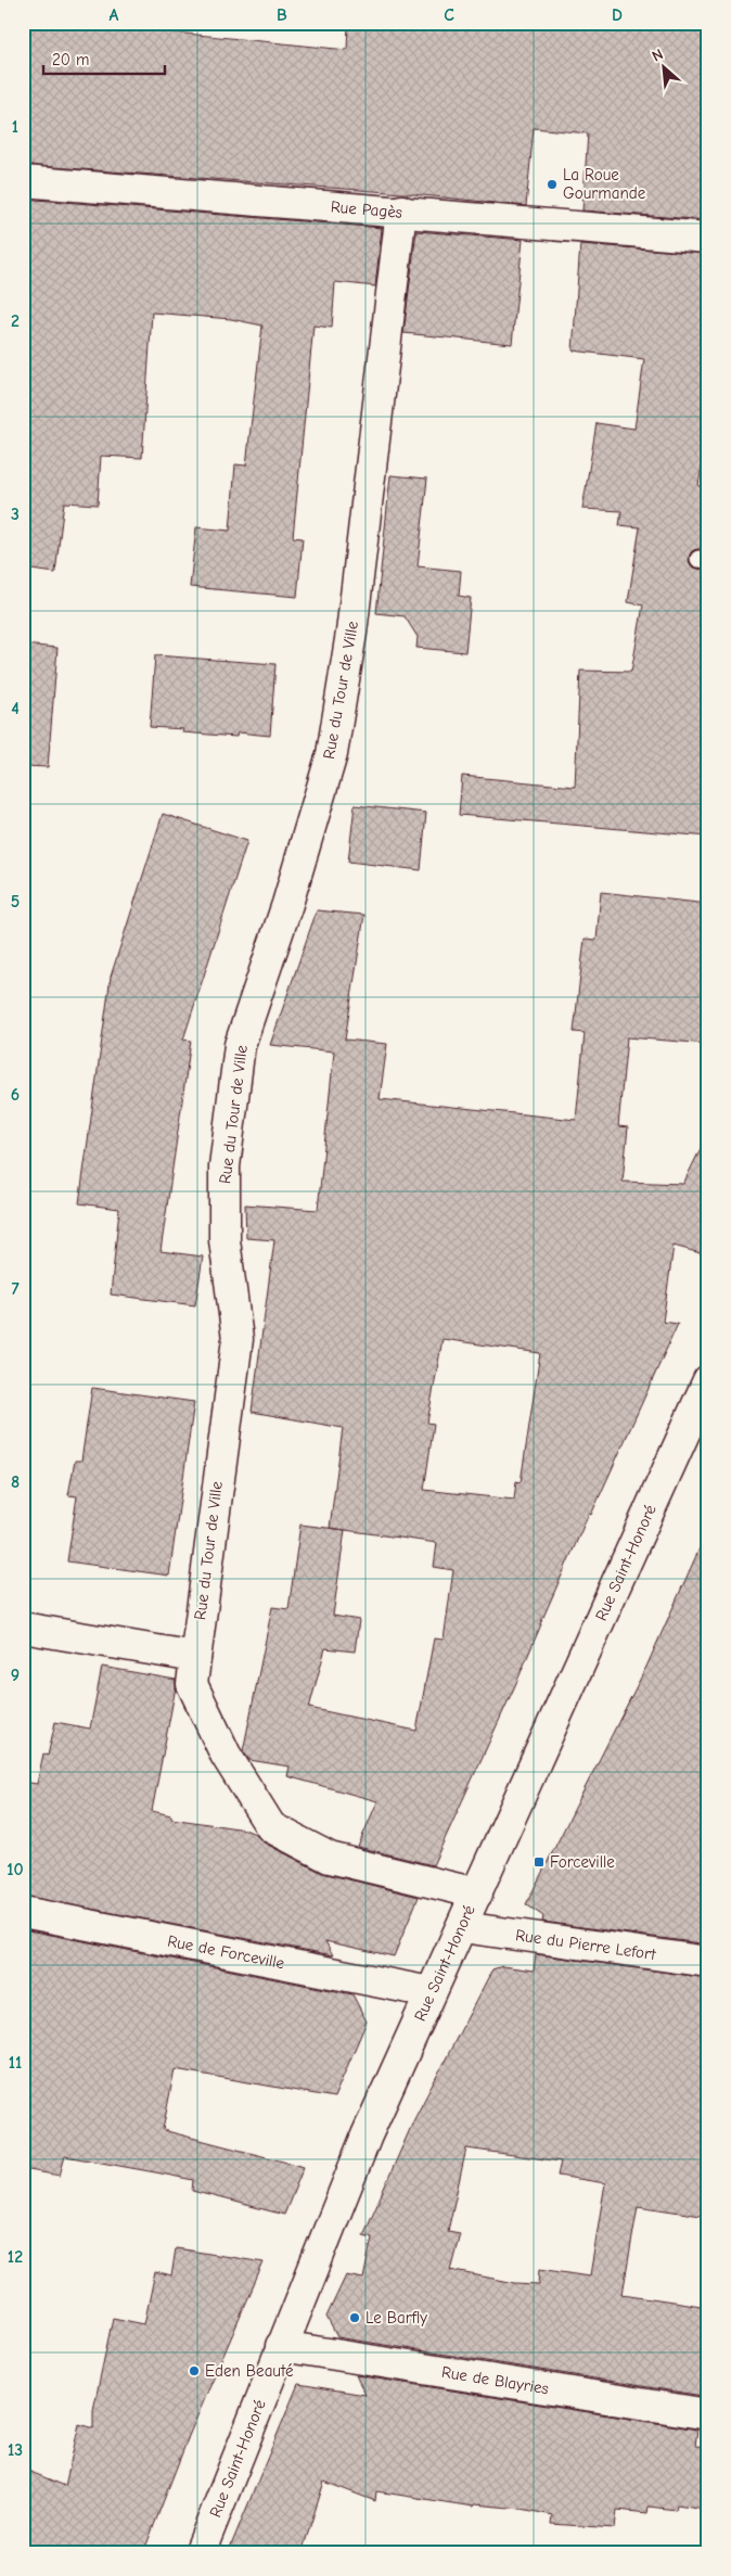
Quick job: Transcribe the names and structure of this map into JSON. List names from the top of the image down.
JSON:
{
  "streets": {
    "street": [
      "Rue Pagès",
      "Rue du Tour de Ville",
      "Rue Saint-Honoré",
      "Rue du Pierre Lefort",
      "Rue de Forceville",
      "Rue de Blayries"
    ]
  },
  "crossings": [
    ["Rue Pagès", "Rue du Tour de Ville"],
    ["Rue du Tour de Ville", "Rue Saint-Honoré"],
    ["Rue Saint-Honoré", "Rue du Pierre Lefort"],
    ["Rue Saint-Honoré", "Rue de Forceville"],
    ["Rue Saint-Honoré", "Rue de Blayries"]
  ],
  "places": {
    "other": ["La Roue Gourmande", "Le Barfly", "Eden Beauté"],
    "transit": ["Forceville"]
  },
  "scale_bar": "20 m",
  "north": "top left",
  "grid": {
    "columns": [
      "A",
      "B",
      "C",
      "D"
    ],
    "rows": [
      "1",
      "2",
      "3",
      "4",
      "5",
      "6",
      "7",
      "8",
      "9",
      "10",
      "11",
      "12",
      "13"
    ]
  }
}
